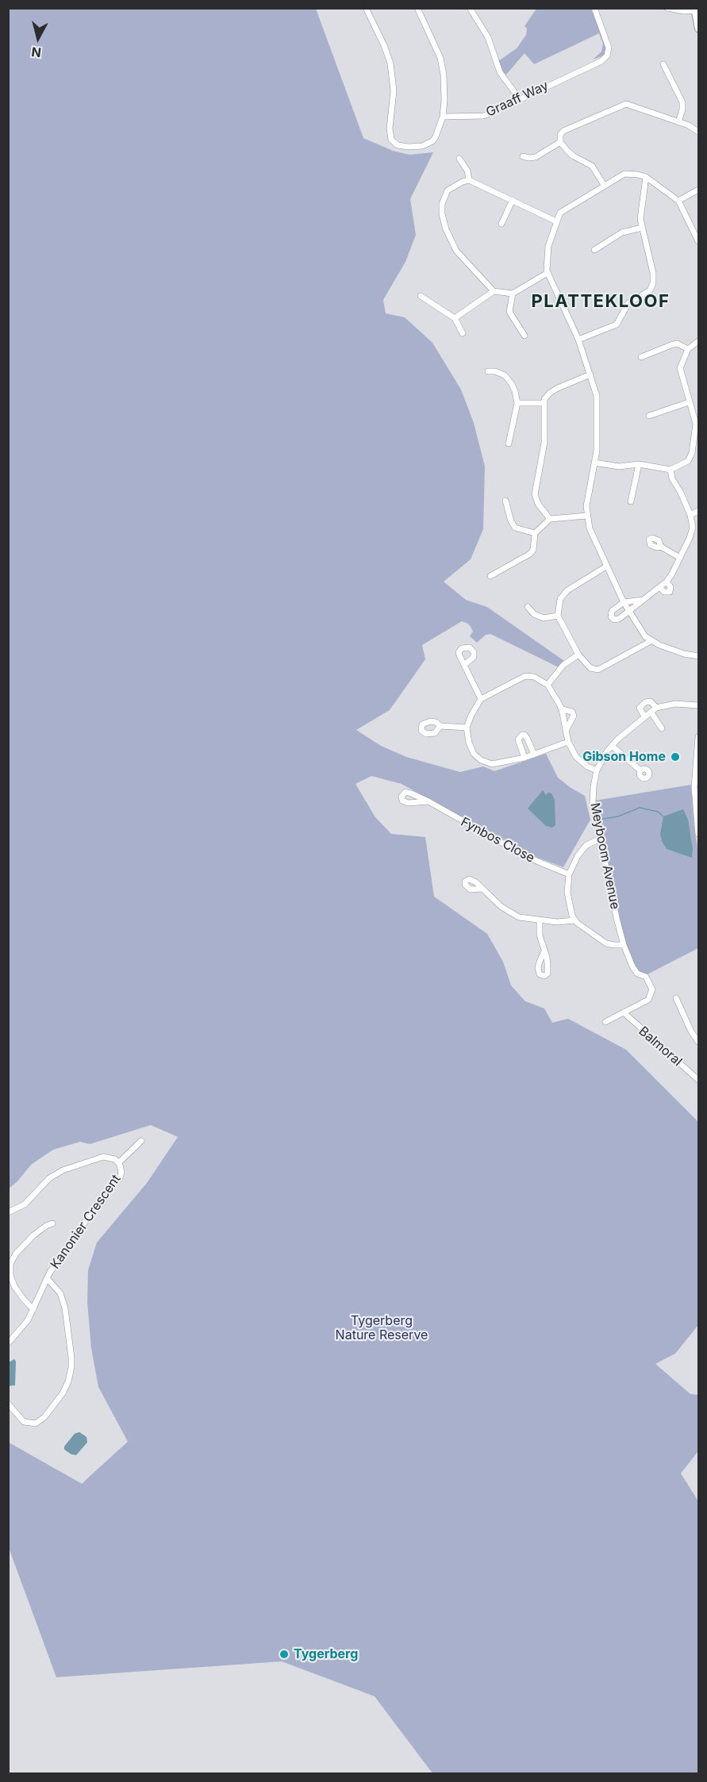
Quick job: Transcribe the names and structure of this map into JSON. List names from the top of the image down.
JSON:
{
  "streets": {
    "street": [
      "Graaff Way",
      "Fynbos Close",
      "Meyboom Avenue",
      "Balmoral",
      "Kanonier Crescent"
    ]
  },
  "crossings": [
    ["Meyboom Avenue", "Balmoral"]
  ],
  "districts": ["PLATTEKLOOF"],
  "parks": ["Tygerberg Nature Reserve"],
  "places": ["Gibson Home", "Tygerberg"],
  "north": "bottom"
}
